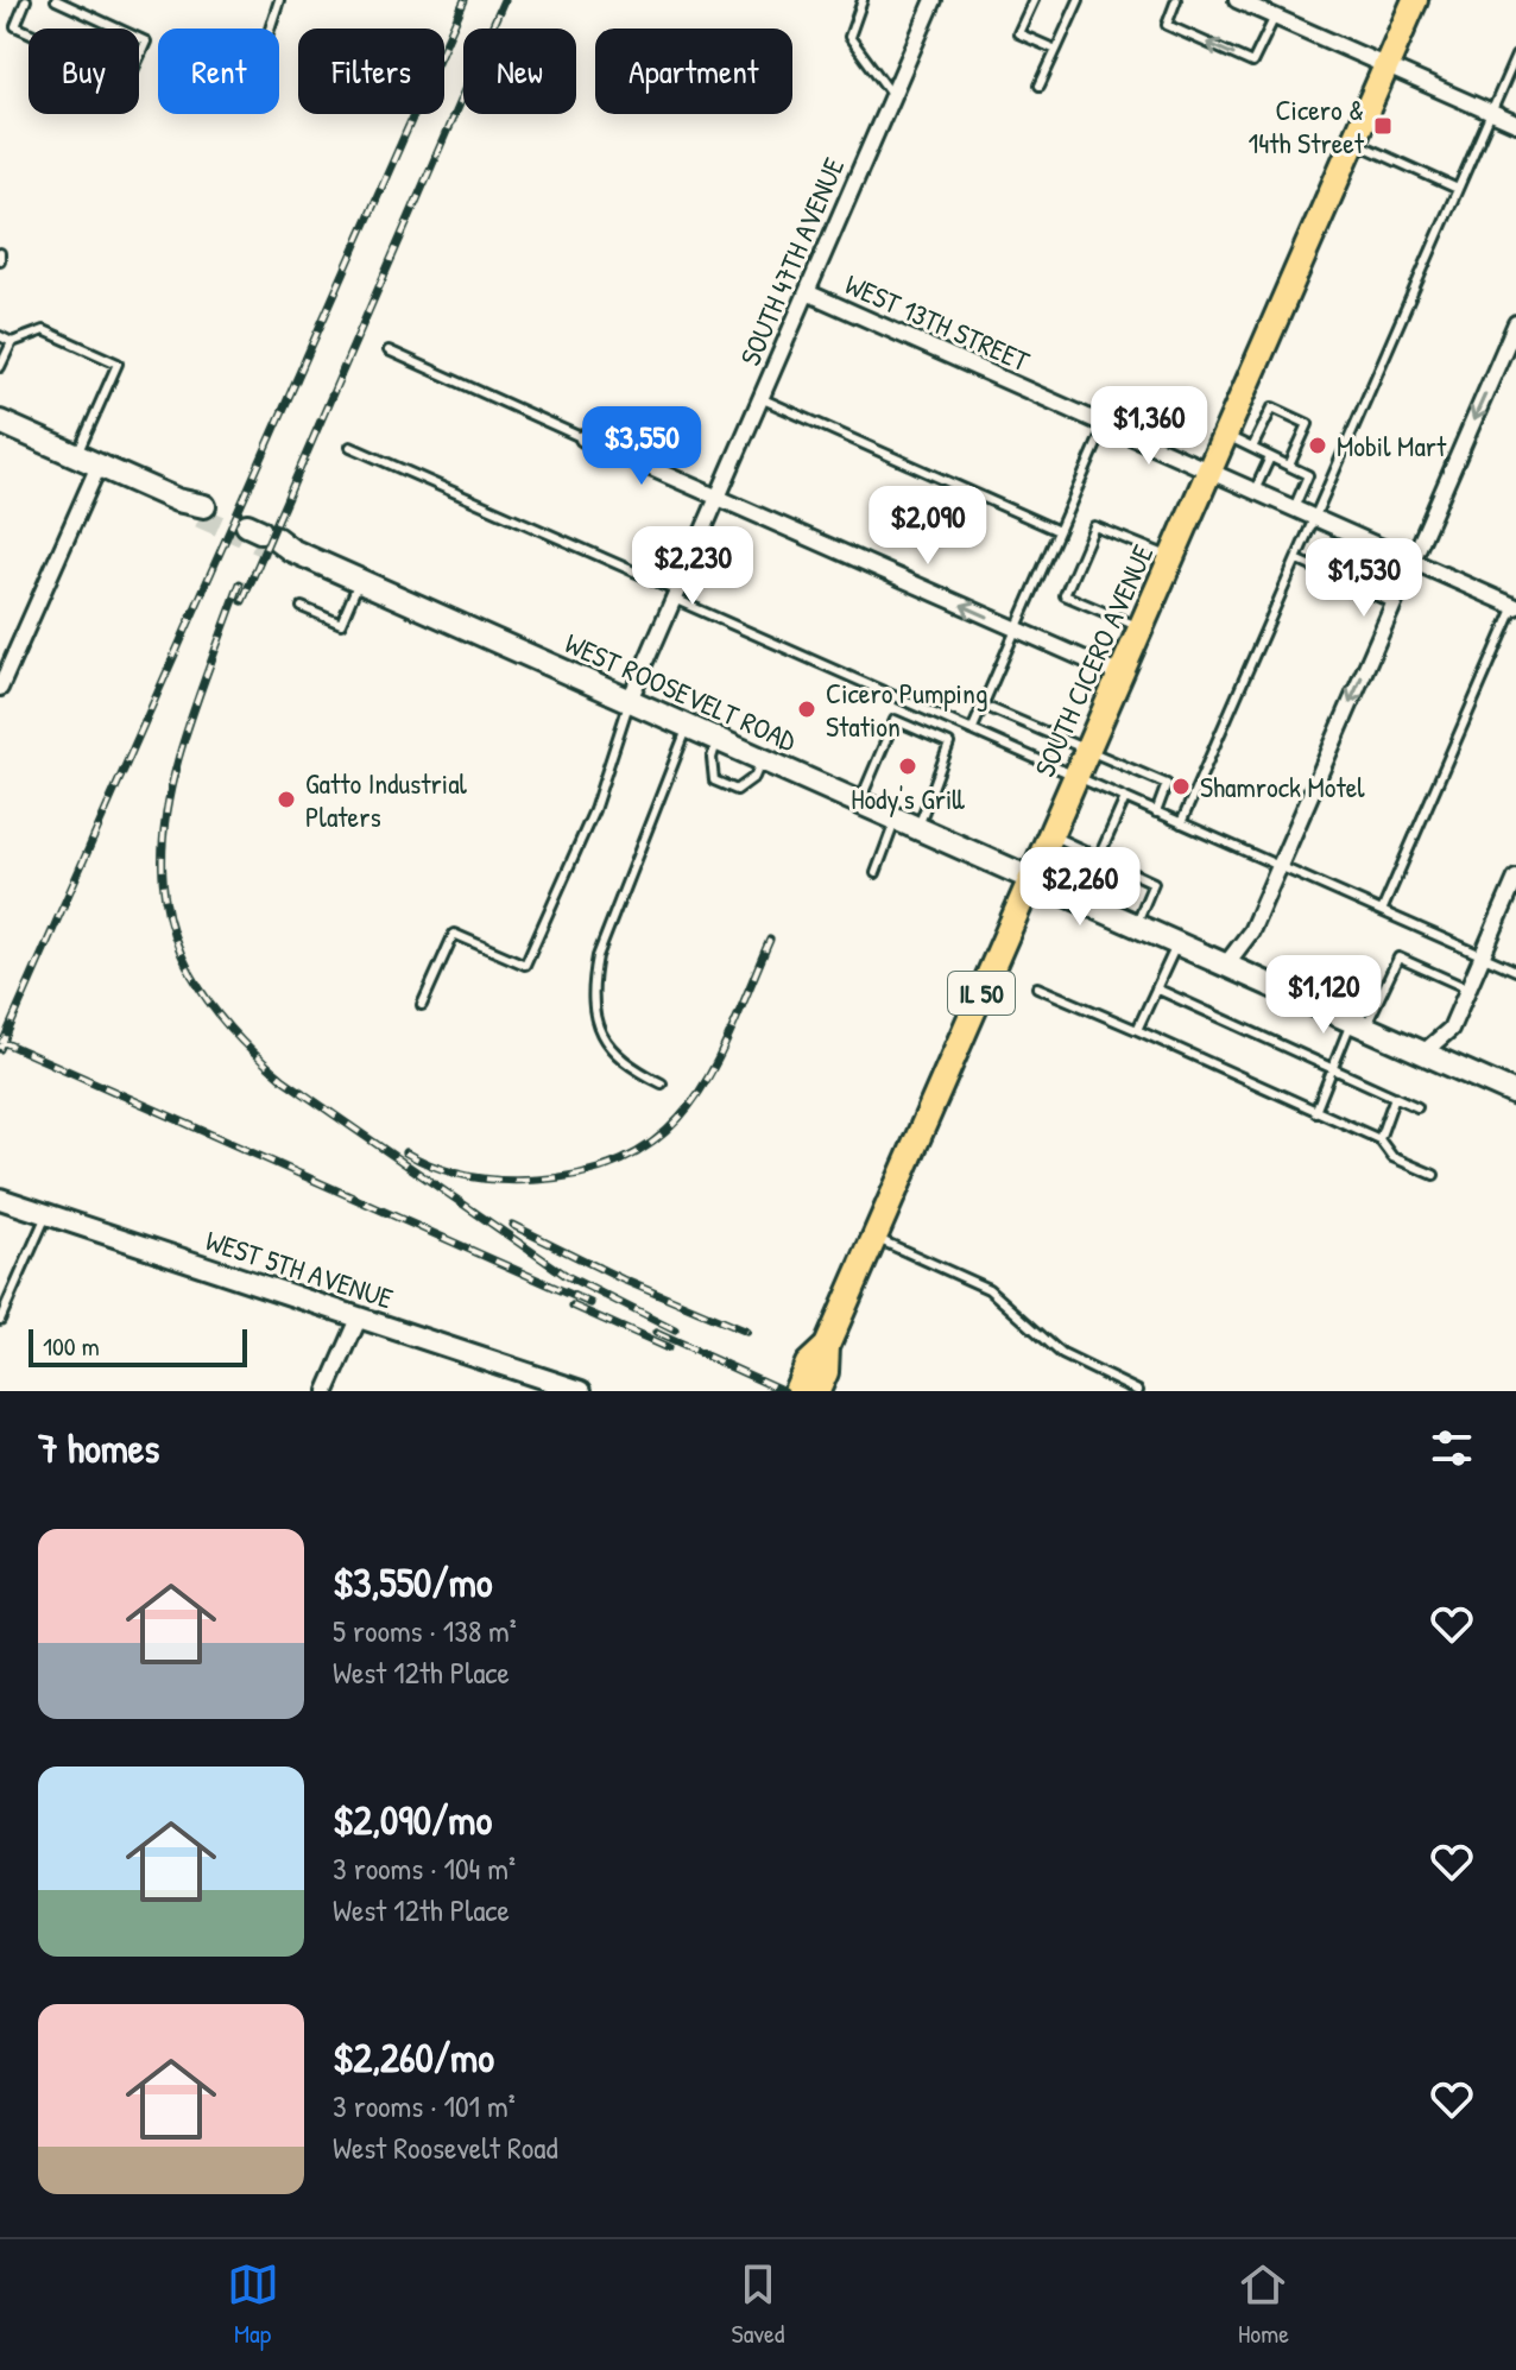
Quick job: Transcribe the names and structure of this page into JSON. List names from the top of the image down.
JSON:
{
  "streets": {
    "main road": ["SOUTH CICERO AVENUE", "WEST ROOSEVELT ROAD", "IL 50"],
    "street": ["SOUTH 47TH AVENUE", "WEST 13TH STREET", "WEST 5TH AVENUE"]
  },
  "crossings": [
    ["SOUTH 47TH AVENUE", "WEST 13TH STREET"],
    ["SOUTH 47TH AVENUE", "WEST ROOSEVELT ROAD"],
    ["WEST 13TH STREET", "SOUTH CICERO AVENUE"],
    ["SOUTH CICERO AVENUE", "WEST ROOSEVELT ROAD"]
  ],
  "places": {
    "transit": ["Cicero & 14th Street"],
    "other": [
      "Mobil Mart",
      "Cicero Pumping Station",
      "Hody's Grill",
      "Shamrock Motel",
      "Gatto Industrial Platers"
    ]
  },
  "scale_bar": "100 m",
  "page": {
    "chip": [
      "Buy",
      "Rent",
      "Filters",
      "New",
      "Apartment"
    ],
    "price": [
      "$1,360",
      "$3,550",
      "$2,090",
      "$2,230",
      "$1,530",
      "$2,260",
      "$1,120"
    ],
    "scale": "100 m",
    "heading": "7 homes",
    "list": [
      {
        "name": "$3,550/mo",
        "note": "5 rooms · 138 m² · West 12th Place"
      },
      {
        "name": "$2,090/mo",
        "note": "3 rooms · 104 m² · West 12th Place"
      },
      {
        "name": "$2,260/mo",
        "note": "3 rooms · 101 m² · West Roosevelt Road"
      }
    ],
    "tabs": ["Map", "Saved", "Home"]
  }
}
